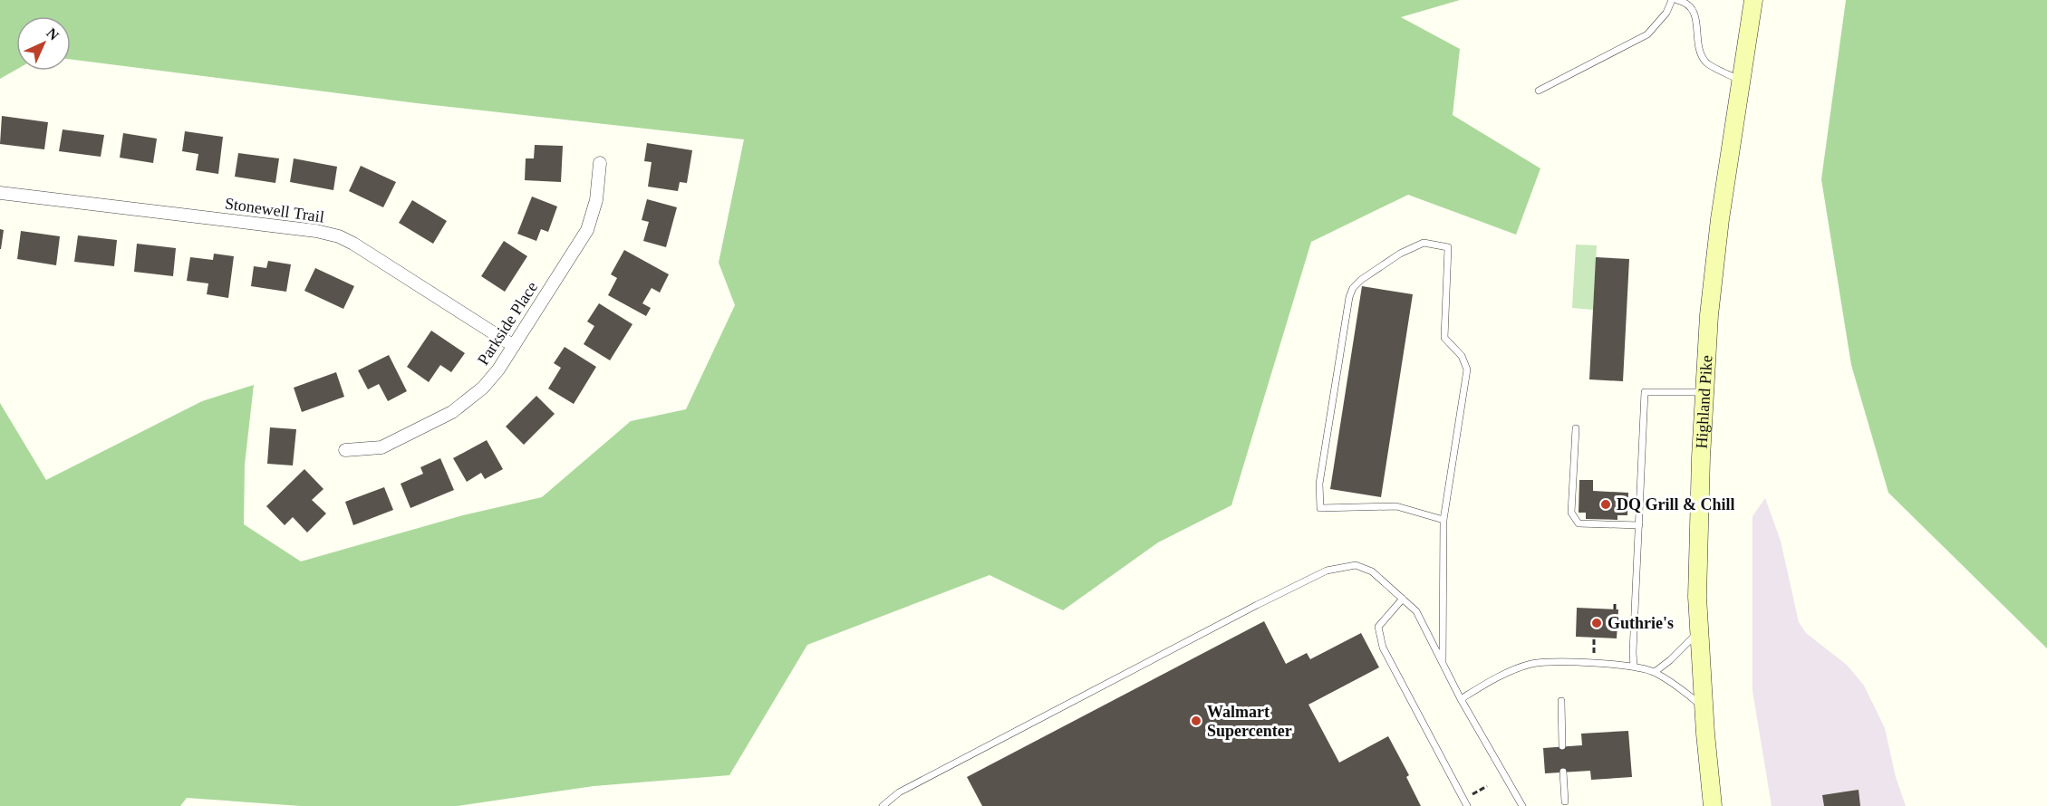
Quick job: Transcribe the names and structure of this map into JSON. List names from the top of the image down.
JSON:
{
  "streets": {
    "main road": ["Highland Pike"],
    "street": ["Stonewell Trail", "Parkside Place"]
  },
  "crossings": [
    ["Stonewell Trail", "Parkside Place"]
  ],
  "places": ["DQ Grill & Chill", "Guthrie's", "Walmart Supercenter"],
  "north": "top right"
}
